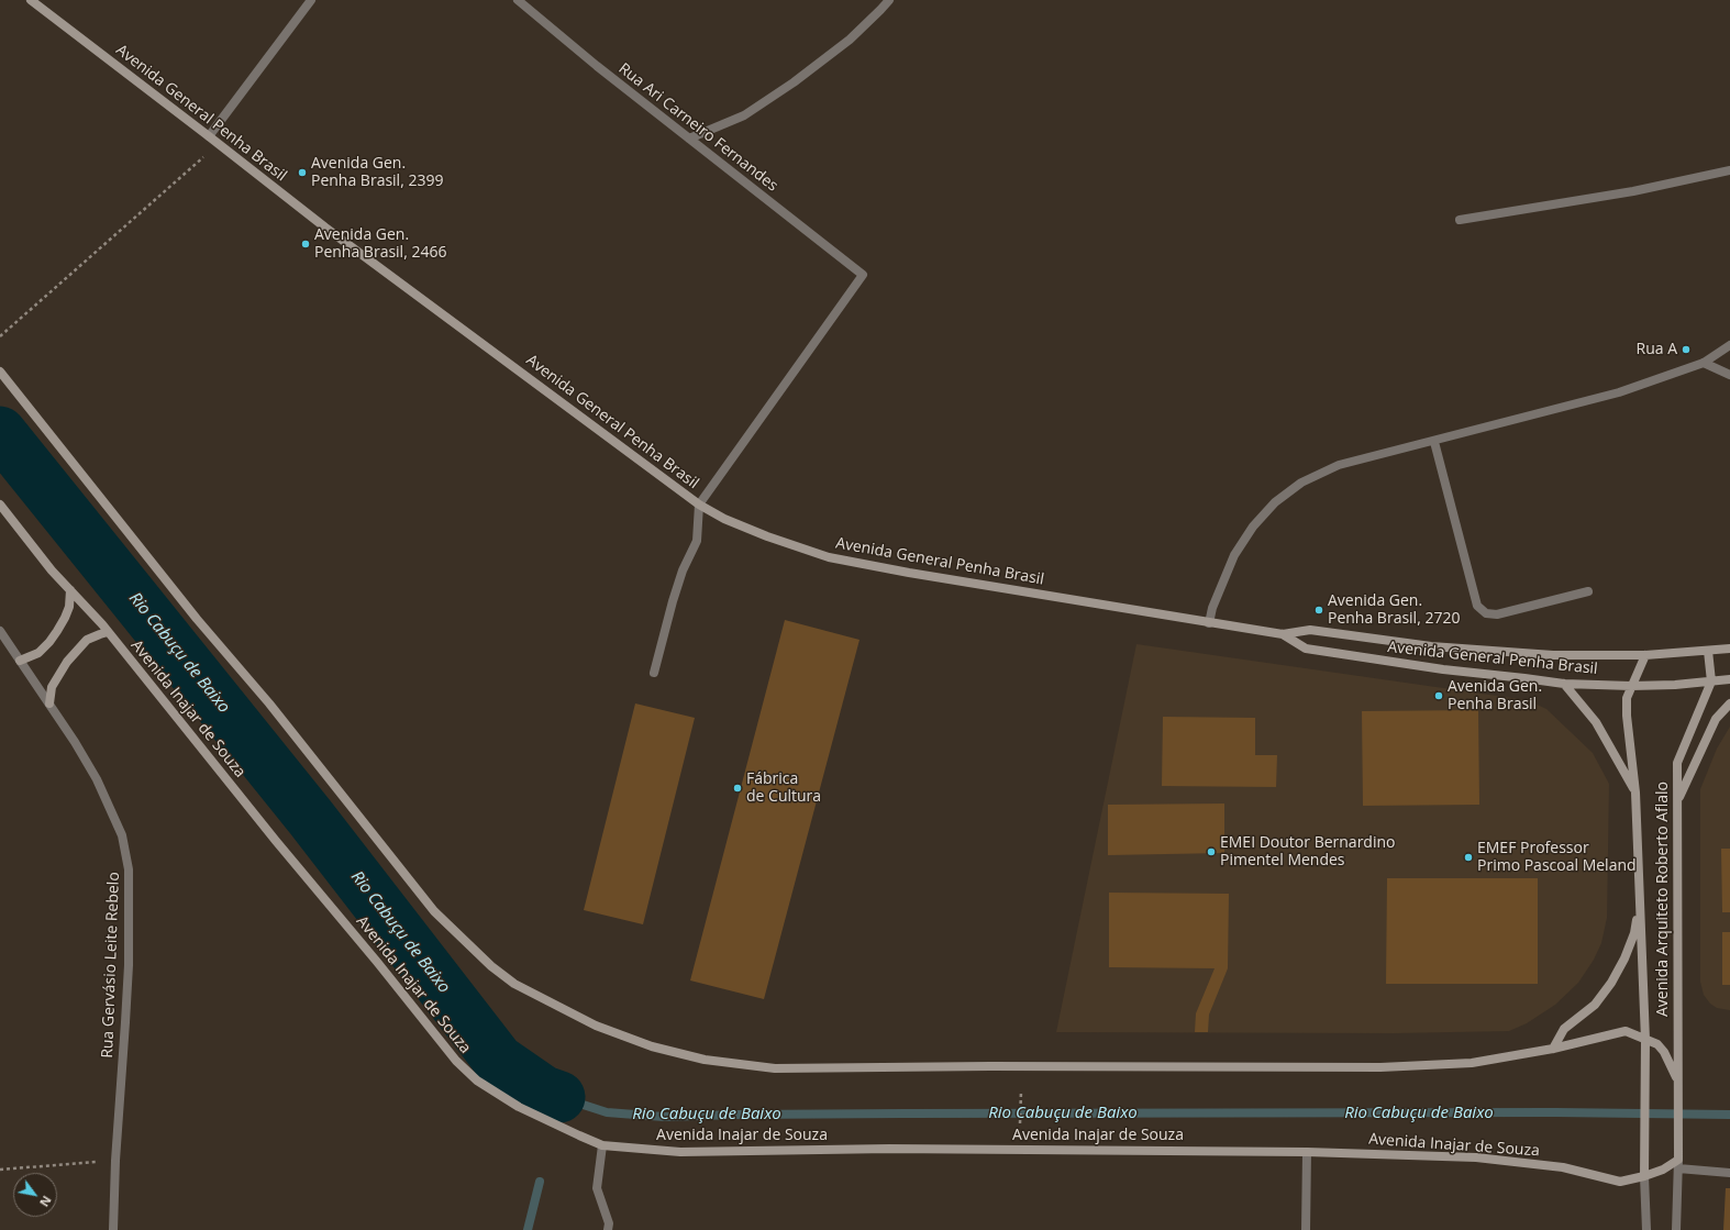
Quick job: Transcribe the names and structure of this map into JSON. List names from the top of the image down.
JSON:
{
  "streets": {
    "main road": ["Avenida General Penha Brasil", "Avenida Inajar de Souza", "Avenida Arquiteto Roberto Aflalo"],
    "street": ["Rua Ari Carneiro Fernandes", "Rua Gervásio Leite Rebelo"]
  },
  "crossings": [
    ["Avenida General Penha Brasil", "Rua Ari Carneiro Fernandes"],
    ["Avenida General Penha Brasil", "Avenida Arquiteto Roberto Aflalo"],
    ["Avenida Inajar de Souza", "Avenida Arquiteto Roberto Aflalo"]
  ],
  "water": ["Rio Cabuçu de Baixo"],
  "places": [
    "Avenida Gen. Penha Brasil, 2399",
    "Avenida Gen. Penha Brasil, 2466",
    "Rua A",
    "Avenida Gen. Penha Brasil, 2720",
    "Avenida Gen. Penha Brasil",
    "Fábrica de Cultura",
    "EMEI Doutor Bernardino Pimentel Mendes",
    "EMEF Professor Primo Pascoal Meland"
  ],
  "north": "bottom right"
}
